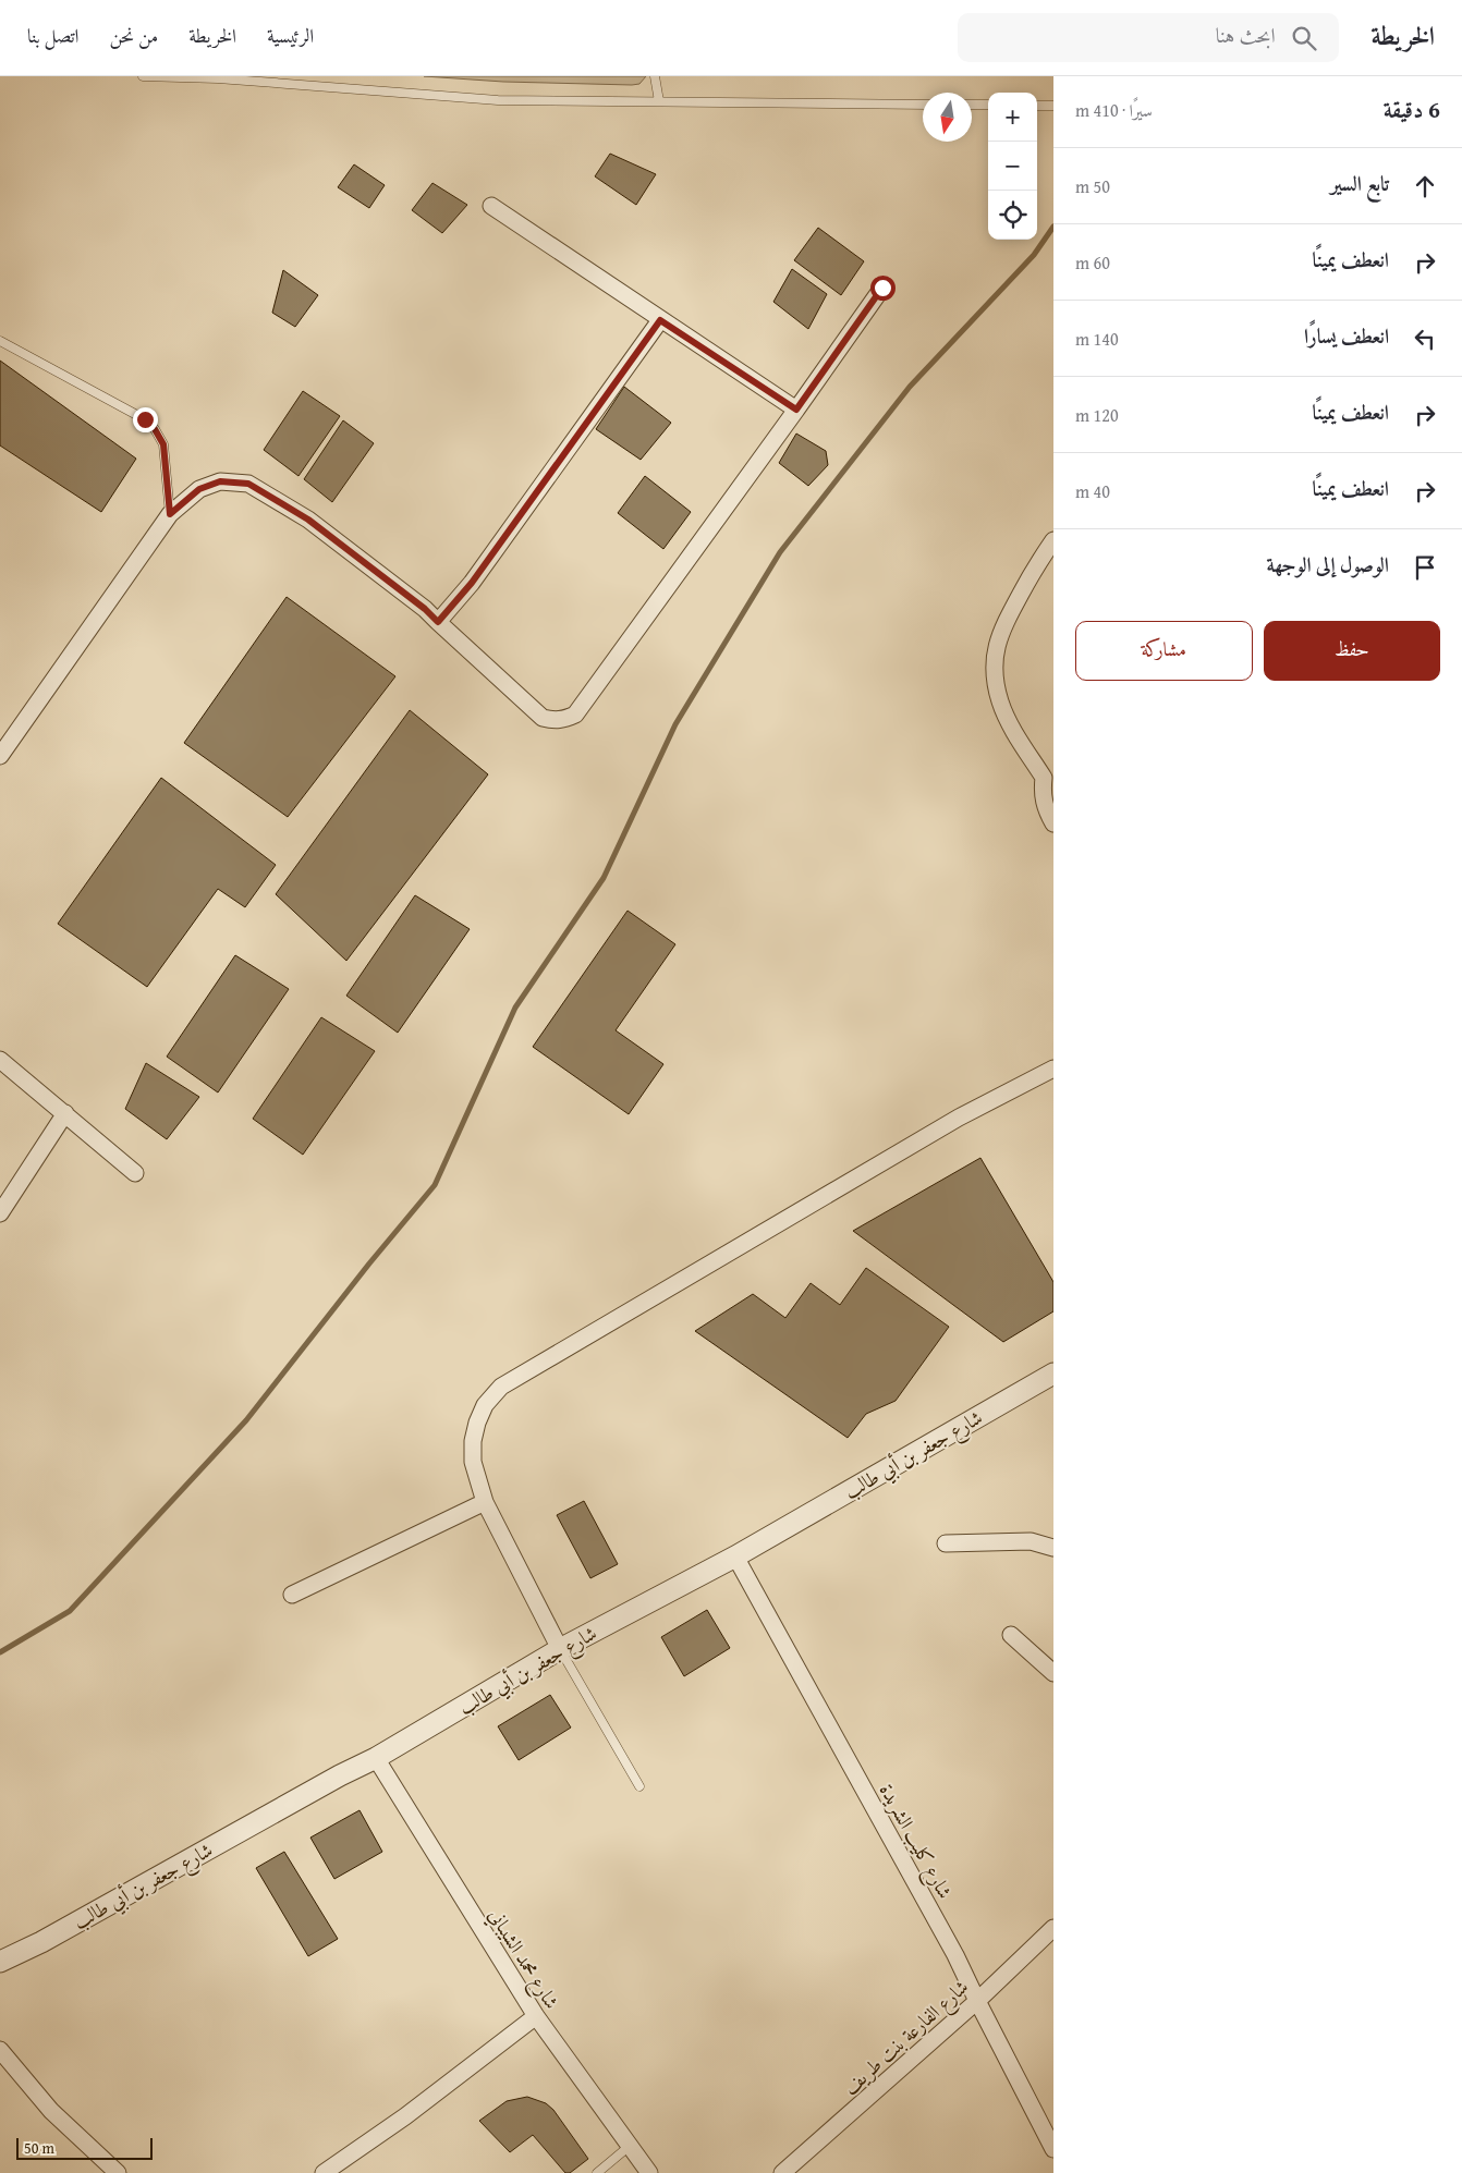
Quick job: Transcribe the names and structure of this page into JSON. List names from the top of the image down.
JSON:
{
  "streets": {
    "street": [
      "شارع جعفر بن أبي طالب",
      "شارع كليب الشريدة",
      "شارع محمد الشيباني",
      "شارع الفارعة بنت طريف"
    ]
  },
  "crossings": [
    ["شارع جعفر بن أبي طالب", "شارع كليب الشريدة"],
    ["شارع جعفر بن أبي طالب", "شارع محمد الشيباني"],
    ["شارع كليب الشريدة", "شارع الفارعة بنت طريف"]
  ],
  "scale_bar": "50 m",
  "north": "bottom",
  "page": {
    "header": "الخريطة",
    "search": "ابحث هنا",
    "nav": [
      "الرئيسية",
      "الخريطة",
      "من نحن",
      "اتصل بنا"
    ],
    "heading": ["6 دقيقة", "سيرًا · 410 m"],
    "map_buttons": ["+", "−"],
    "list": [
      ["تابع السير", "50 m"],
      ["انعطف يمينًا", "60 m"],
      ["انعطف يسارًا", "140 m"],
      ["انعطف يمينًا", "120 m"],
      ["انعطف يمينًا", "40 m"],
      "الوصول إلى الوجهة"
    ],
    "buttons": ["حفظ", "مشاركة"],
    "scale": "50 m"
  }
}
